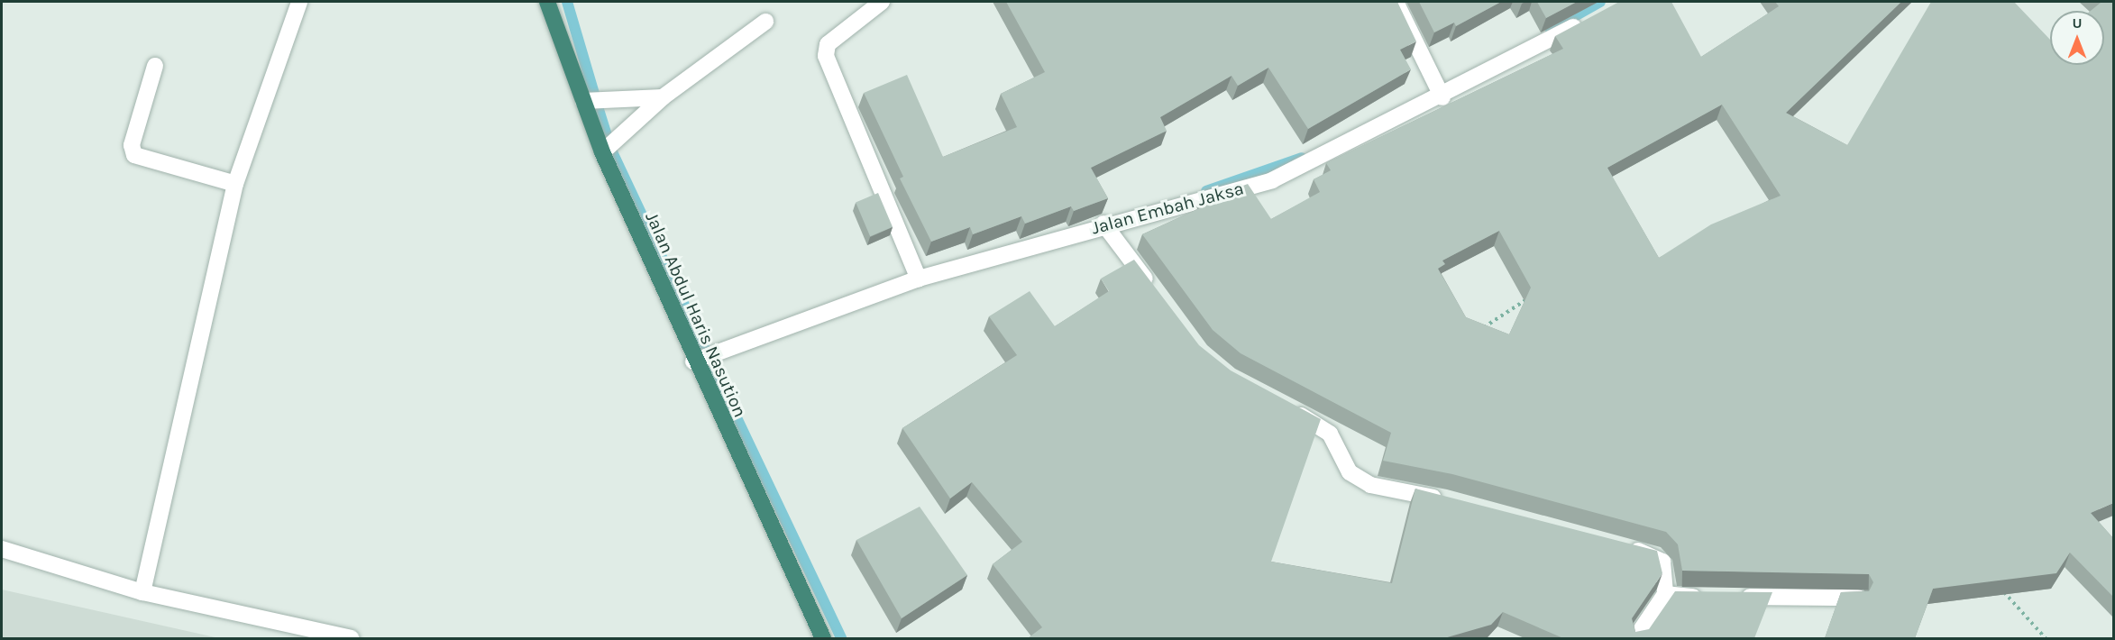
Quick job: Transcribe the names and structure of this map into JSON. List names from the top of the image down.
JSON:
{
  "streets": {
    "highway": ["Jalan Abdul Haris Nasution"],
    "street": ["Jalan Embah Jaksa"]
  },
  "crossings": [
    ["Jalan Embah Jaksa", "Jalan Abdul Haris Nasution"]
  ],
  "north": "top"
}
